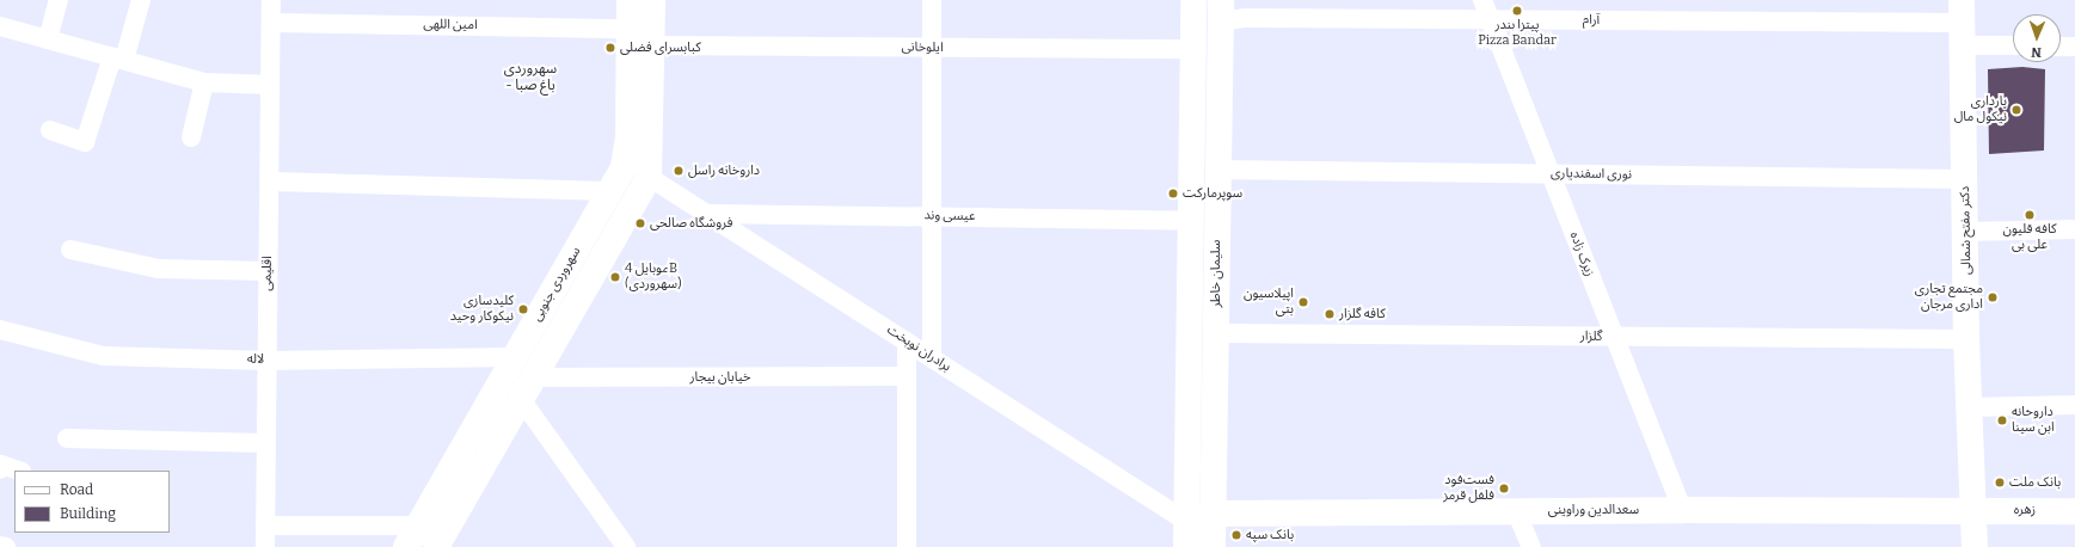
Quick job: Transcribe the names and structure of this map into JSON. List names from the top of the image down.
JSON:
{
  "streets": {
    "main road": [
      "دکتر مفتح شمالی",
      "سلیمان خاطر",
      "سهروردی جنوبی",
      "سعدالدین وراوینی",
      "زهره"
    ],
    "street": [
      "آرام",
      "امین اللهی",
      "ایلوخانی",
      "نوری اسفندیاری",
      "عیسی وند",
      "زیرک زاده",
      "اقلیمی",
      "گلزار",
      "برادران نوبخت",
      "لاله",
      "خیابان بیجار"
    ]
  },
  "crossings": [
    ["آرام", "دکتر مفتح شمالی"],
    ["آرام", "زیرک زاده"],
    ["آرام", "سلیمان خاطر"],
    ["امین اللهی", "اقلیمی"],
    ["امین اللهی", "سهروردی جنوبی"],
    ["ایلوخانی", "سلیمان خاطر"],
    ["ایلوخانی", "سهروردی جنوبی"],
    ["نوری اسفندیاری", "دکتر مفتح شمالی"],
    ["نوری اسفندیاری", "زیرک زاده"],
    ["نوری اسفندیاری", "سلیمان خاطر"],
    ["عیسی وند", "سلیمان خاطر"],
    ["عیسی وند", "برادران نوبخت"],
    ["دکتر مفتح شمالی", "گلزار"],
    ["دکتر مفتح شمالی", "سعدالدین وراوینی"],
    ["دکتر مفتح شمالی", "زهره"],
    ["زیرک زاده", "گلزار"],
    ["زیرک زاده", "سعدالدین وراوینی"],
    ["اقلیمی", "لاله"],
    ["سلیمان خاطر", "گلزار"],
    ["سلیمان خاطر", "برادران نوبخت"],
    ["سلیمان خاطر", "سعدالدین وراوینی"],
    ["سهروردی جنوبی", "برادران نوبخت"],
    ["سهروردی جنوبی", "لاله"],
    ["سهروردی جنوبی", "خیابان بیجار"],
    ["برادران نوبخت", "سعدالدین وراوینی"],
    ["سعدالدین وراوینی", "زهره"]
  ],
  "districts": ["سهروردی - باغ صبا"],
  "places": [
    "پیتزا بندر Pizza Bandar",
    "کبابسرای فضلی",
    "بارداری نیکول مال",
    "داروخانه راسل",
    "سوپرمارکت",
    "کافه قلیون علی بی",
    "فروشگاه صالحی",
    "موبایل 4B (سهروردی)",
    "مجتمع تجاری اداری مرجان",
    "اپیلاسیون بتی",
    "کلیدسازی نیکوکار وحید",
    "کافه گلزار",
    "داروخانه ابن سینا",
    "بانک ملت",
    "فست‌فود فلفل قرمز",
    "بانک سپه"
  ],
  "legend": ["Road", "Building"],
  "north": "bottom"
}
